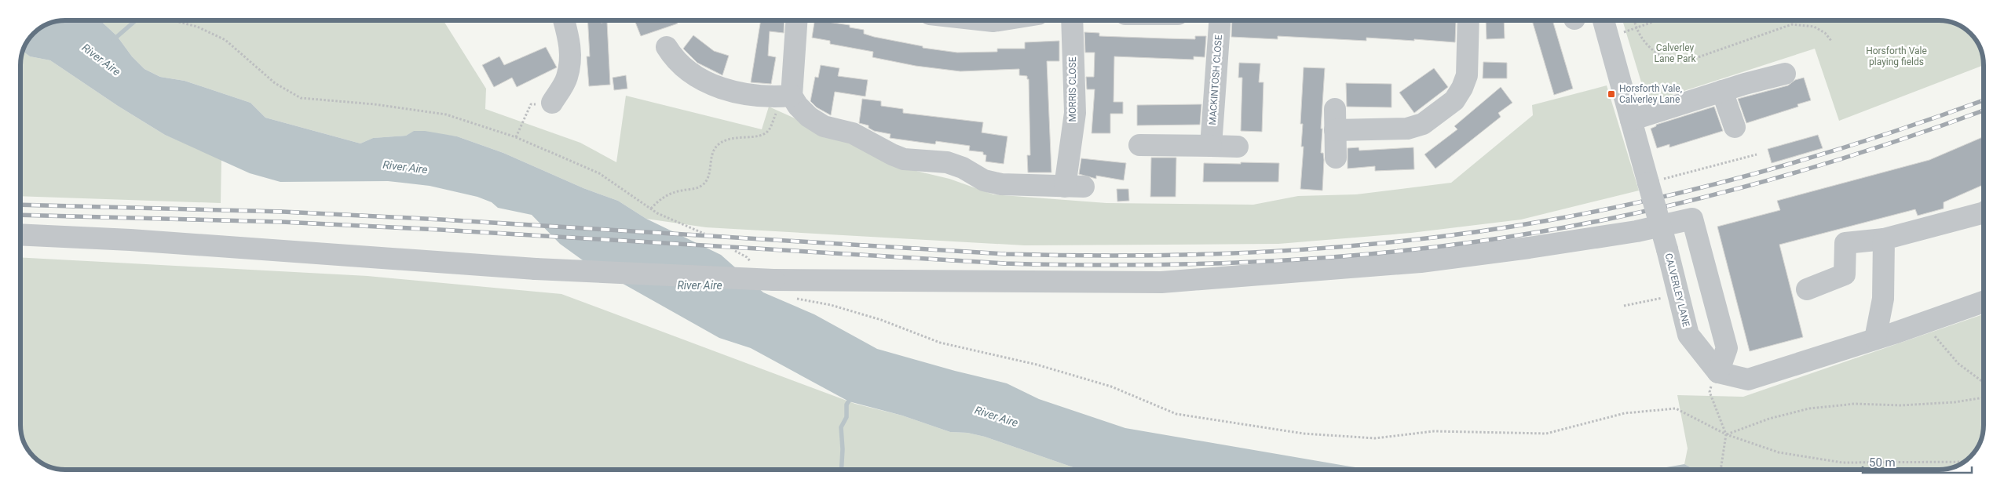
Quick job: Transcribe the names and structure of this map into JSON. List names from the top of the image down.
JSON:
{
  "streets": {
    "street": ["MACKINTOSH CLOSE", "MORRIS CLOSE", "CALVERLEY LANE"]
  },
  "water": ["River Aire"],
  "parks": ["Calverley Lane Park", "Horsforth Vale playing fields"],
  "places": {
    "transit": ["Horsforth Vale, Calverley Lane"]
  },
  "scale_bar": "50 m"
}
